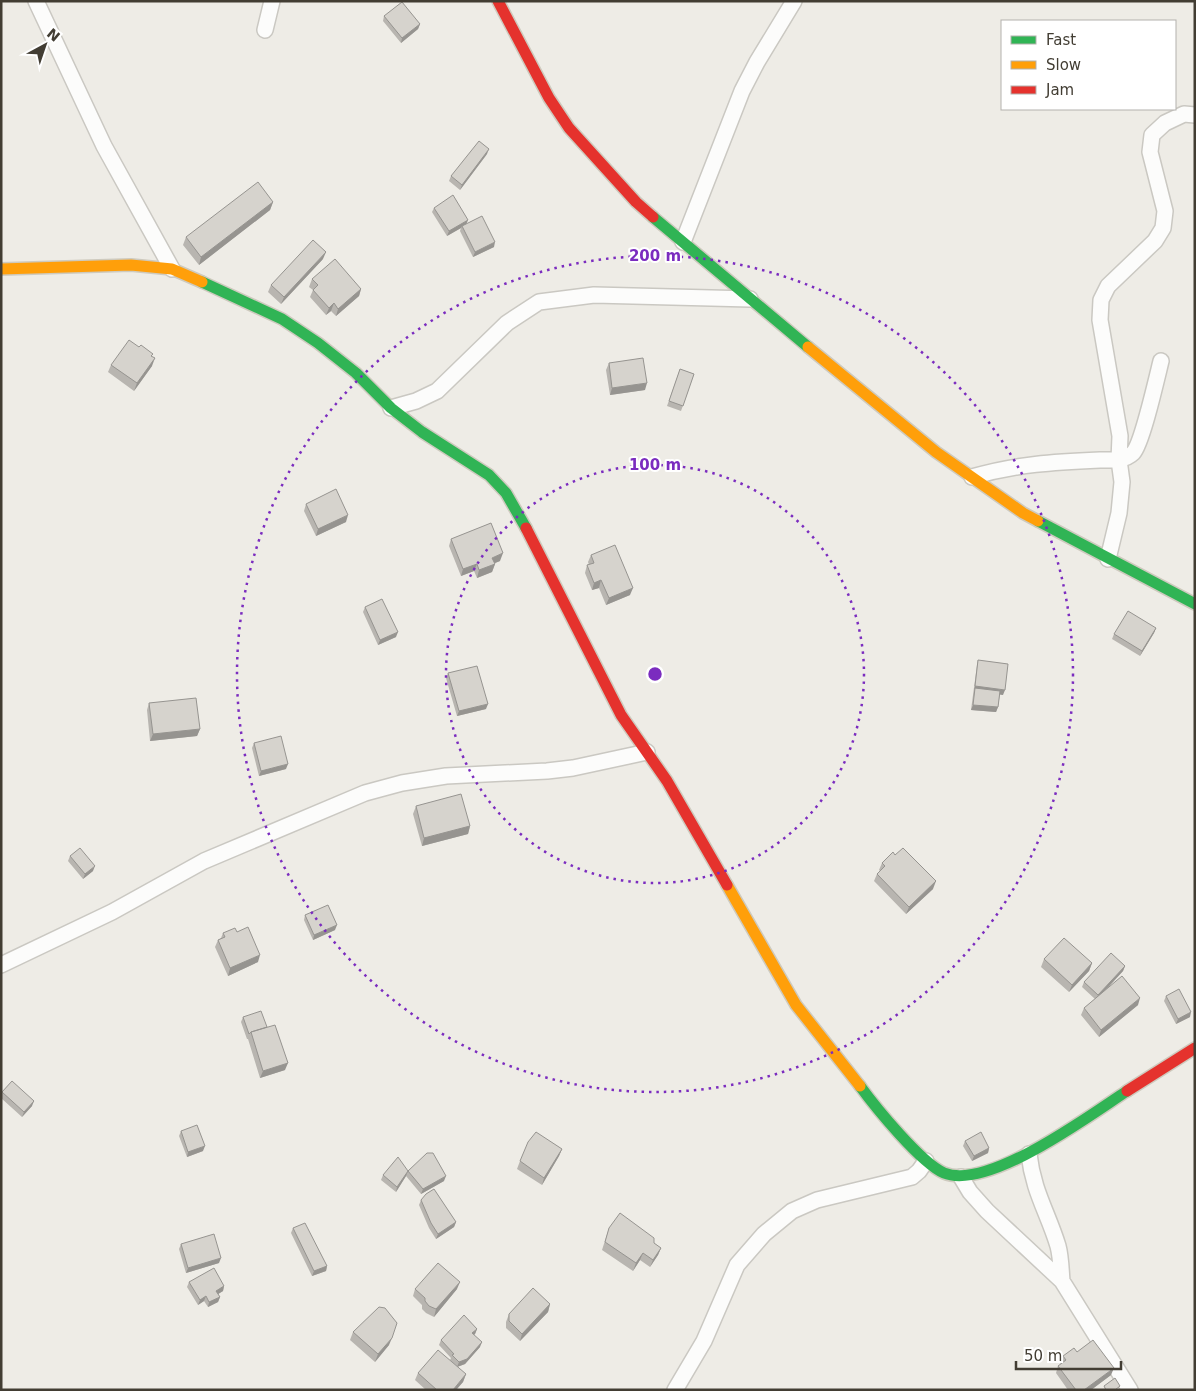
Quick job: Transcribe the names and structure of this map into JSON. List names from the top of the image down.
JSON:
{
  "legend": ["Fast", "Slow", "Jam"],
  "scale_bar": "50 m",
  "north": "top right",
  "rings": ["200 m", "100 m"]
}
